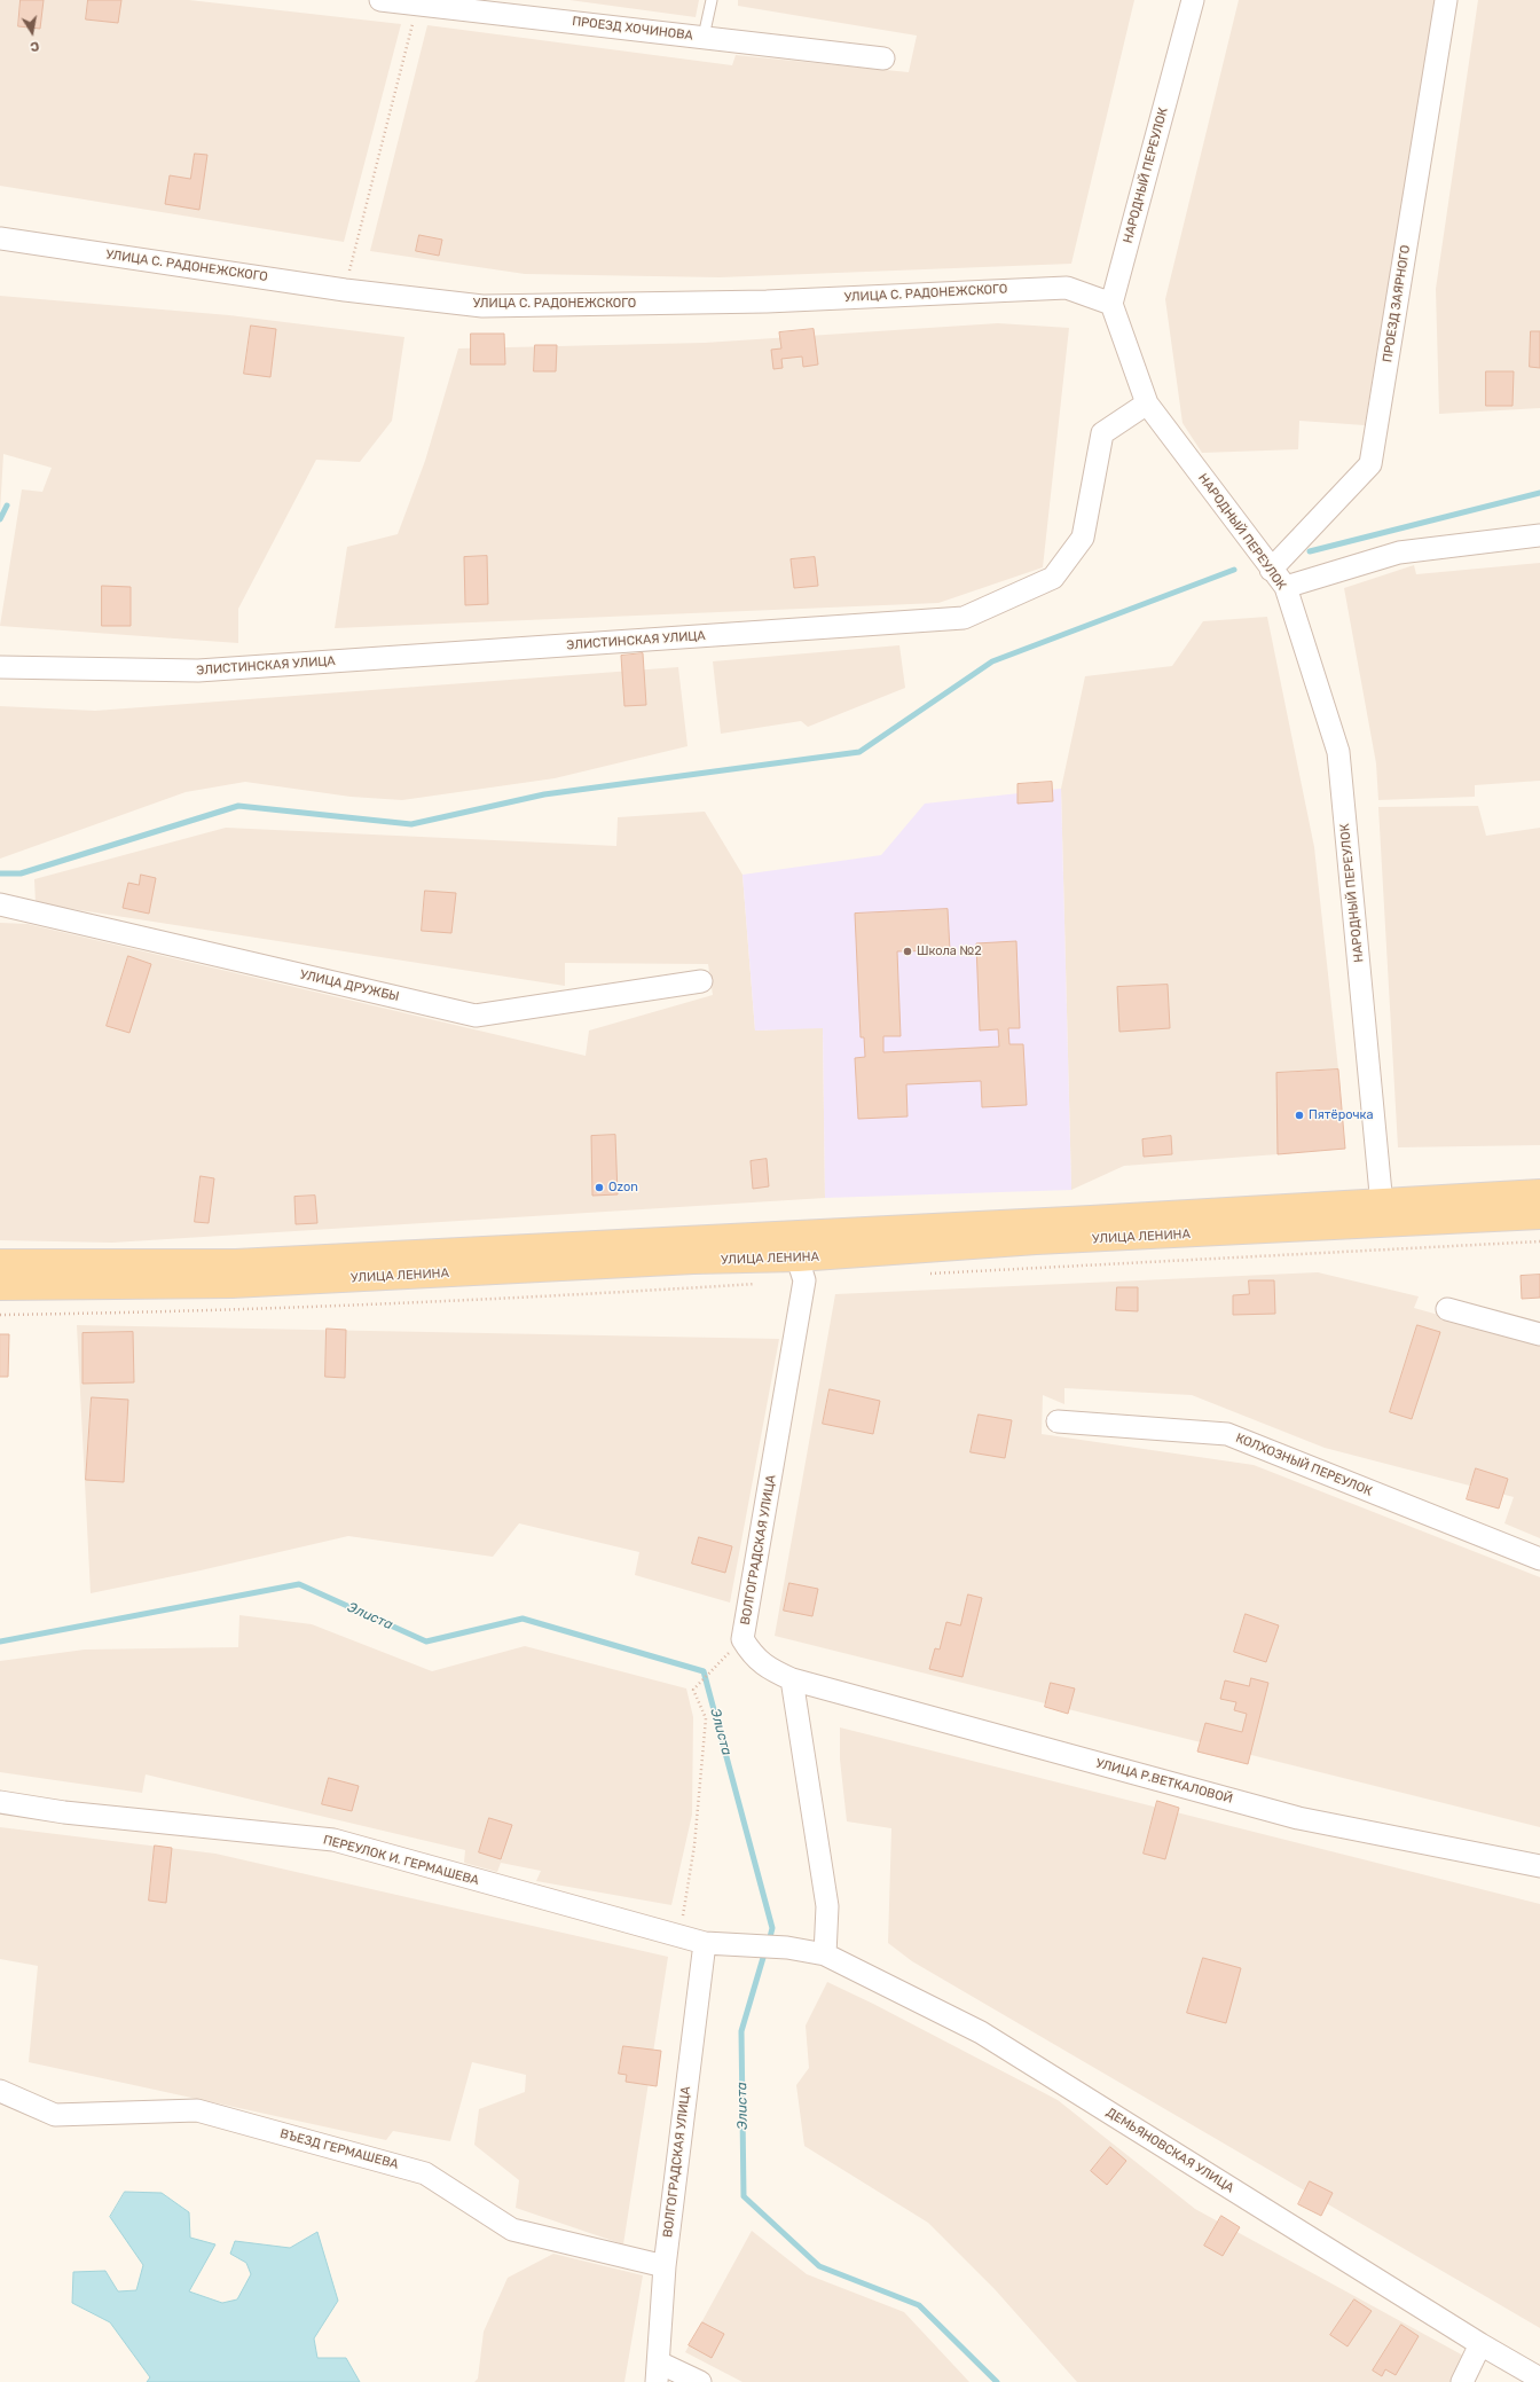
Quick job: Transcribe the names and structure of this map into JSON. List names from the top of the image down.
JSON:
{
  "streets": {
    "main road": ["УЛИЦА ЛЕНИНА"],
    "street": [
      "ПРОЕЗД ХОЧИНОВА",
      "НАРОДНЫЙ ПЕРЕУЛОК",
      "УЛИЦА С. РАДОНЕЖСКОГО",
      "ПРОЕЗД ЗАЯРНОГО",
      "ЭЛИСТИНСКАЯ УЛИЦА",
      "УЛИЦА ДРУЖБЫ",
      "КОЛХОЗНЫЙ ПЕРЕУЛОК",
      "ВОЛГОГРАДСКАЯ УЛИЦА",
      "УЛИЦА Р.ВЕТКАЛОВОЙ",
      "ПЕРЕУЛОК И. ГЕРМАШЕВА",
      "ВЪЕЗД ГЕРМАШЕВА",
      "ДЕМЬЯНОВСКАЯ УЛИЦА"
    ]
  },
  "crossings": [
    ["НАРОДНЫЙ ПЕРЕУЛОК", "УЛИЦА С. РАДОНЕЖСКОГО"],
    ["НАРОДНЫЙ ПЕРЕУЛОК", "ПРОЕЗД ЗАЯРНОГО"],
    ["НАРОДНЫЙ ПЕРЕУЛОК", "ЭЛИСТИНСКАЯ УЛИЦА"],
    ["НАРОДНЫЙ ПЕРЕУЛОК", "УЛИЦА ЛЕНИНА"],
    ["УЛИЦА ЛЕНИНА", "ВОЛГОГРАДСКАЯ УЛИЦА"],
    ["ВОЛГОГРАДСКАЯ УЛИЦА", "УЛИЦА Р.ВЕТКАЛОВОЙ"],
    ["ВОЛГОГРАДСКАЯ УЛИЦА", "ПЕРЕУЛОК И. ГЕРМАШЕВА"],
    ["ВОЛГОГРАДСКАЯ УЛИЦА", "ВЪЕЗД ГЕРМАШЕВА"],
    ["ПЕРЕУЛОК И. ГЕРМАШЕВА", "ДЕМЬЯНОВСКАЯ УЛИЦА"]
  ],
  "water": ["Элиста"],
  "places": ["Школа №2", "Пятёрочка", "Ozon"],
  "north": "bottom"
}
